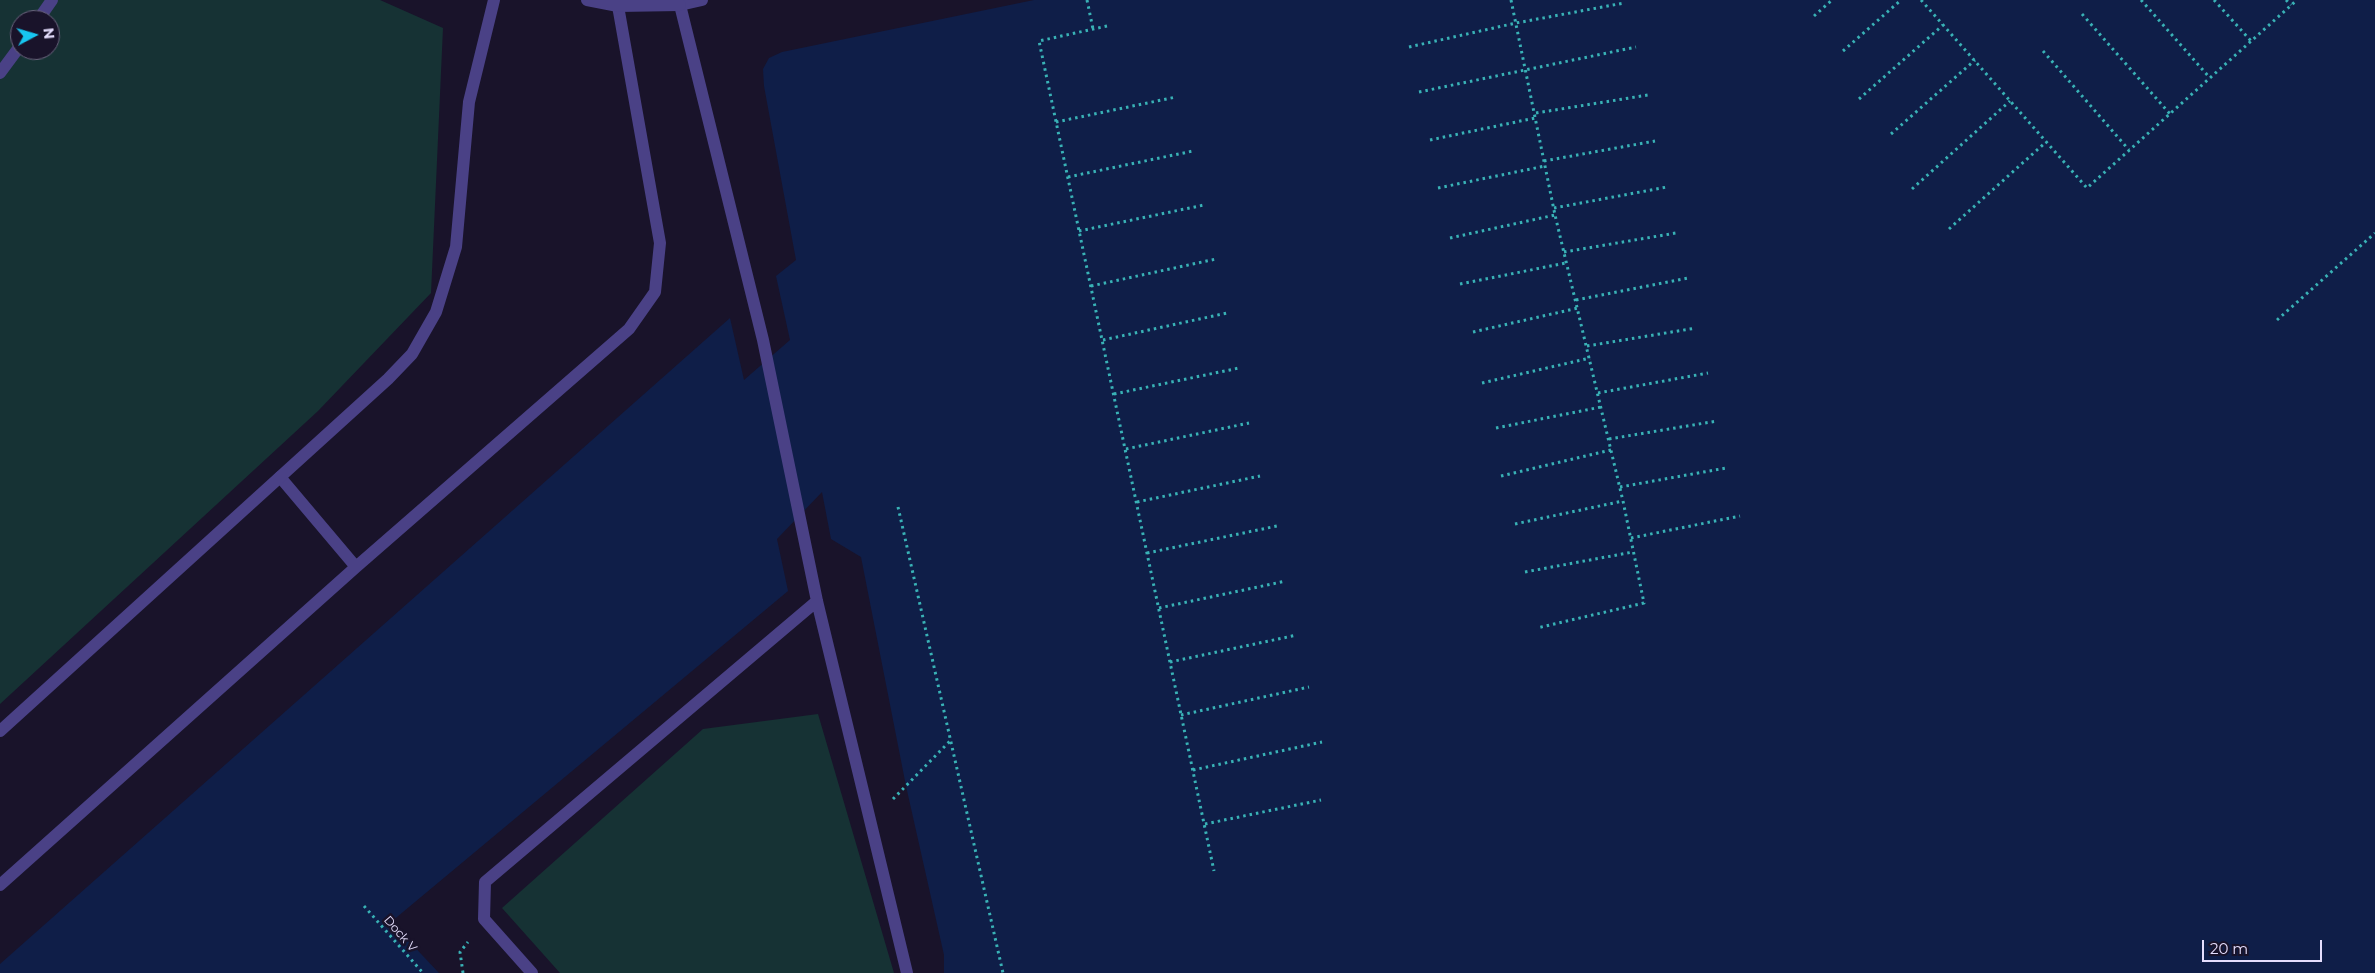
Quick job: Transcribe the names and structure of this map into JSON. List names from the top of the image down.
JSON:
{
  "streets": {
    "path": ["Dock V"]
  },
  "scale_bar": "20 m",
  "north": "right"
}
